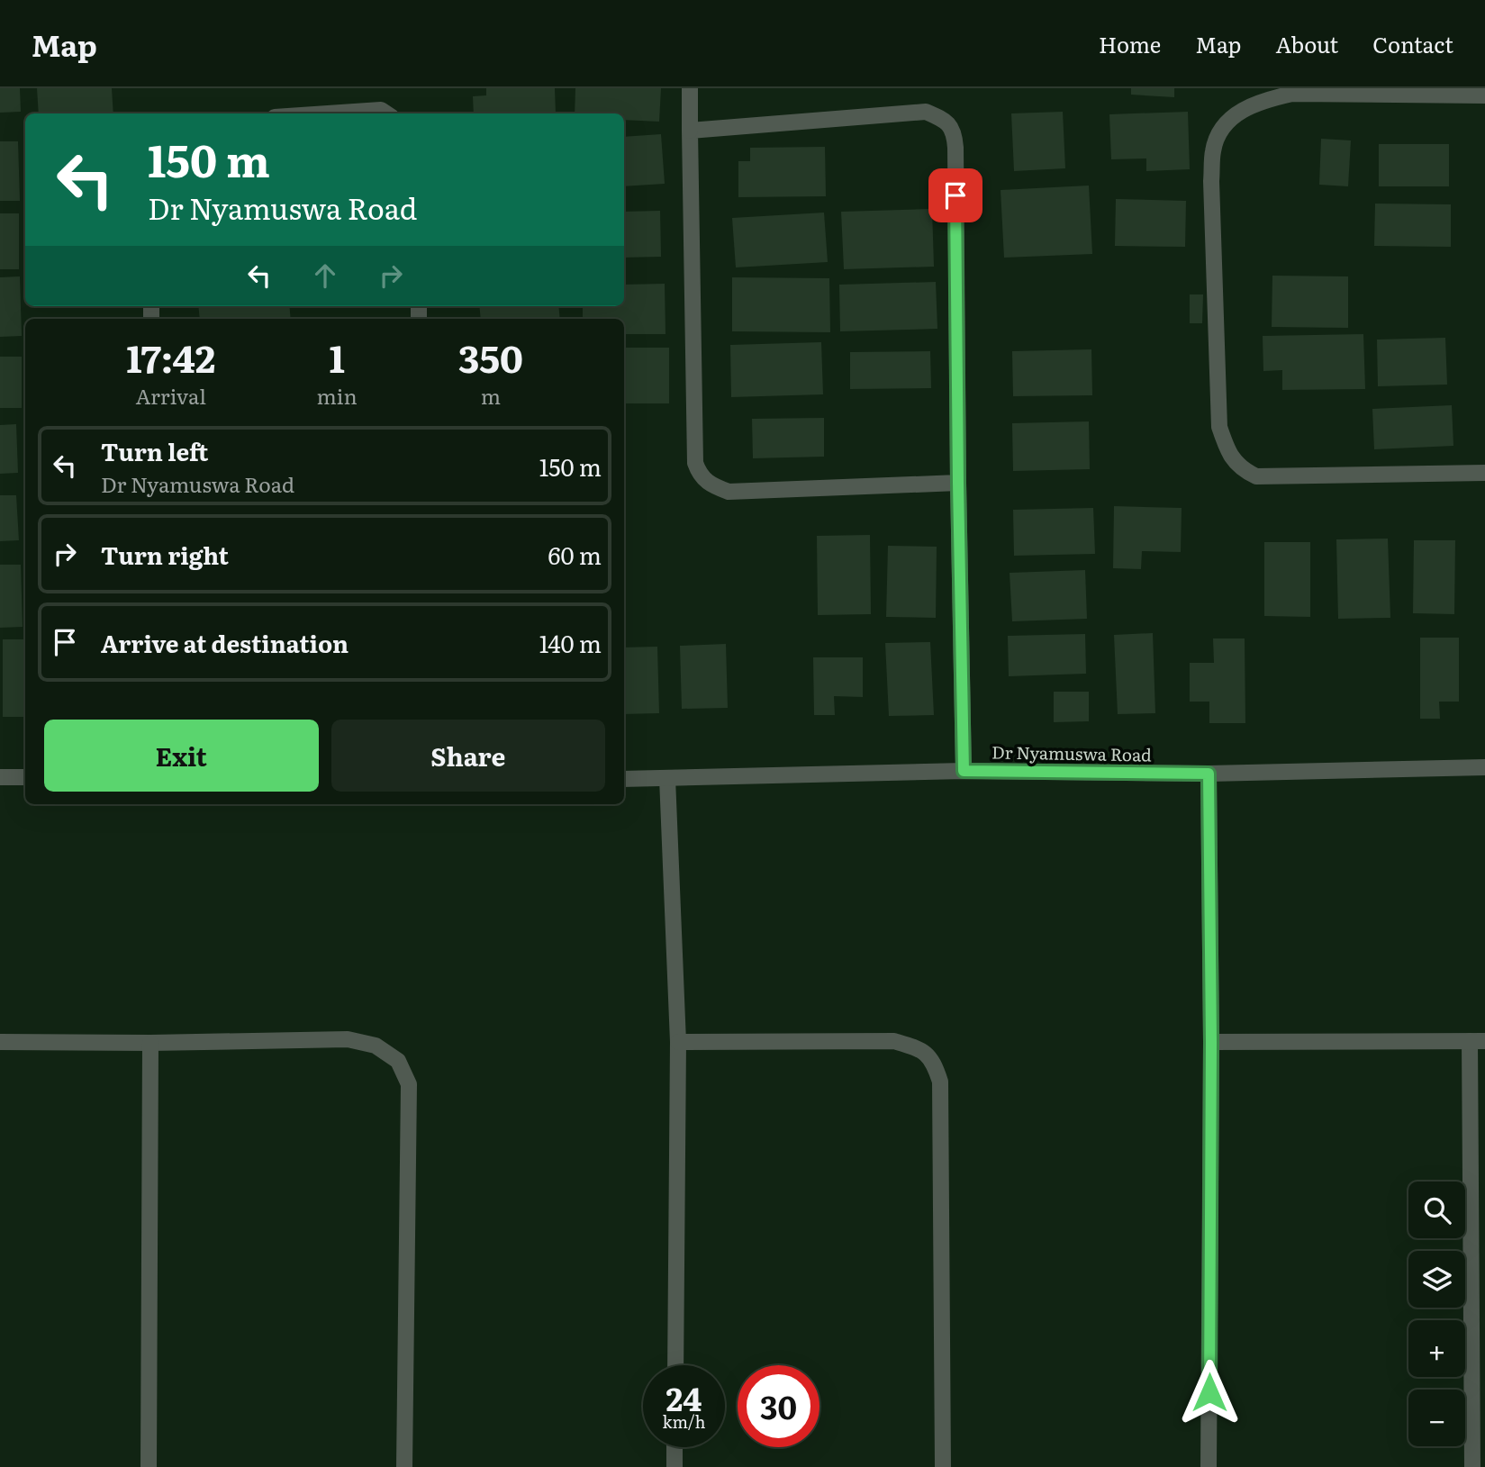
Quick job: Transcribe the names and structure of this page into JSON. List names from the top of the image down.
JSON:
{
  "streets": {
    "street": ["Dr Nyamuswa Road"]
  },
  "page": {
    "header": "Map",
    "nav": [
      "Home",
      "Map",
      "About",
      "Contact"
    ],
    "turn": ["150 m", "Dr Nyamuswa Road"],
    "eta": [
      "17:42",
      "Arrival",
      "1",
      "min",
      "350",
      "m"
    ],
    "list": [
      {
        "name": "Turn left",
        "note": "Dr Nyamuswa Road",
        "value": "150 m"
      },
      {
        "name": "Turn right",
        "value": "60 m"
      },
      {
        "name": "Arrive at destination",
        "value": "140 m"
      }
    ],
    "buttons": ["Exit", "Share"],
    "map_buttons": ["+", "−"],
    "speed": "24 km/h",
    "limit": "30"
  }
}
